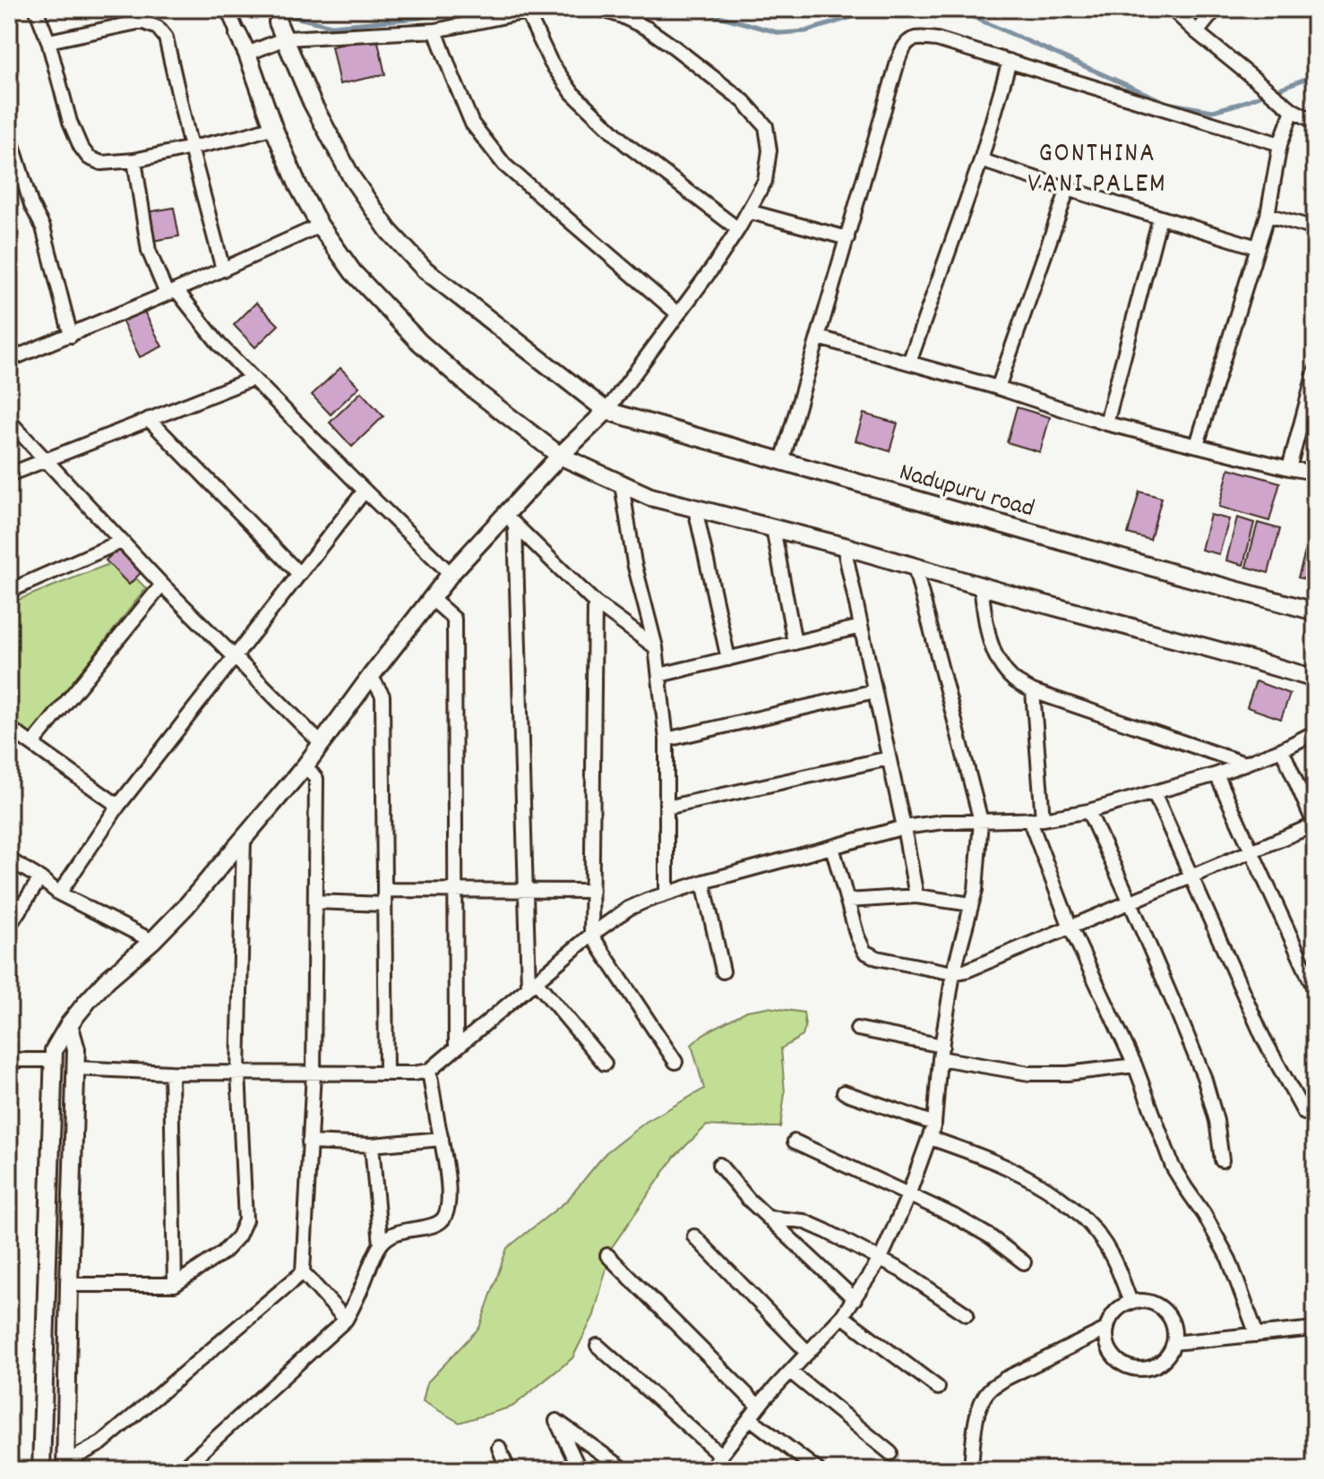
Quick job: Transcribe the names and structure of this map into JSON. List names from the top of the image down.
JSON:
{
  "streets": {
    "street": ["Nadupuru road"]
  },
  "districts": ["GONTHINA VANI PALEM"]
}
